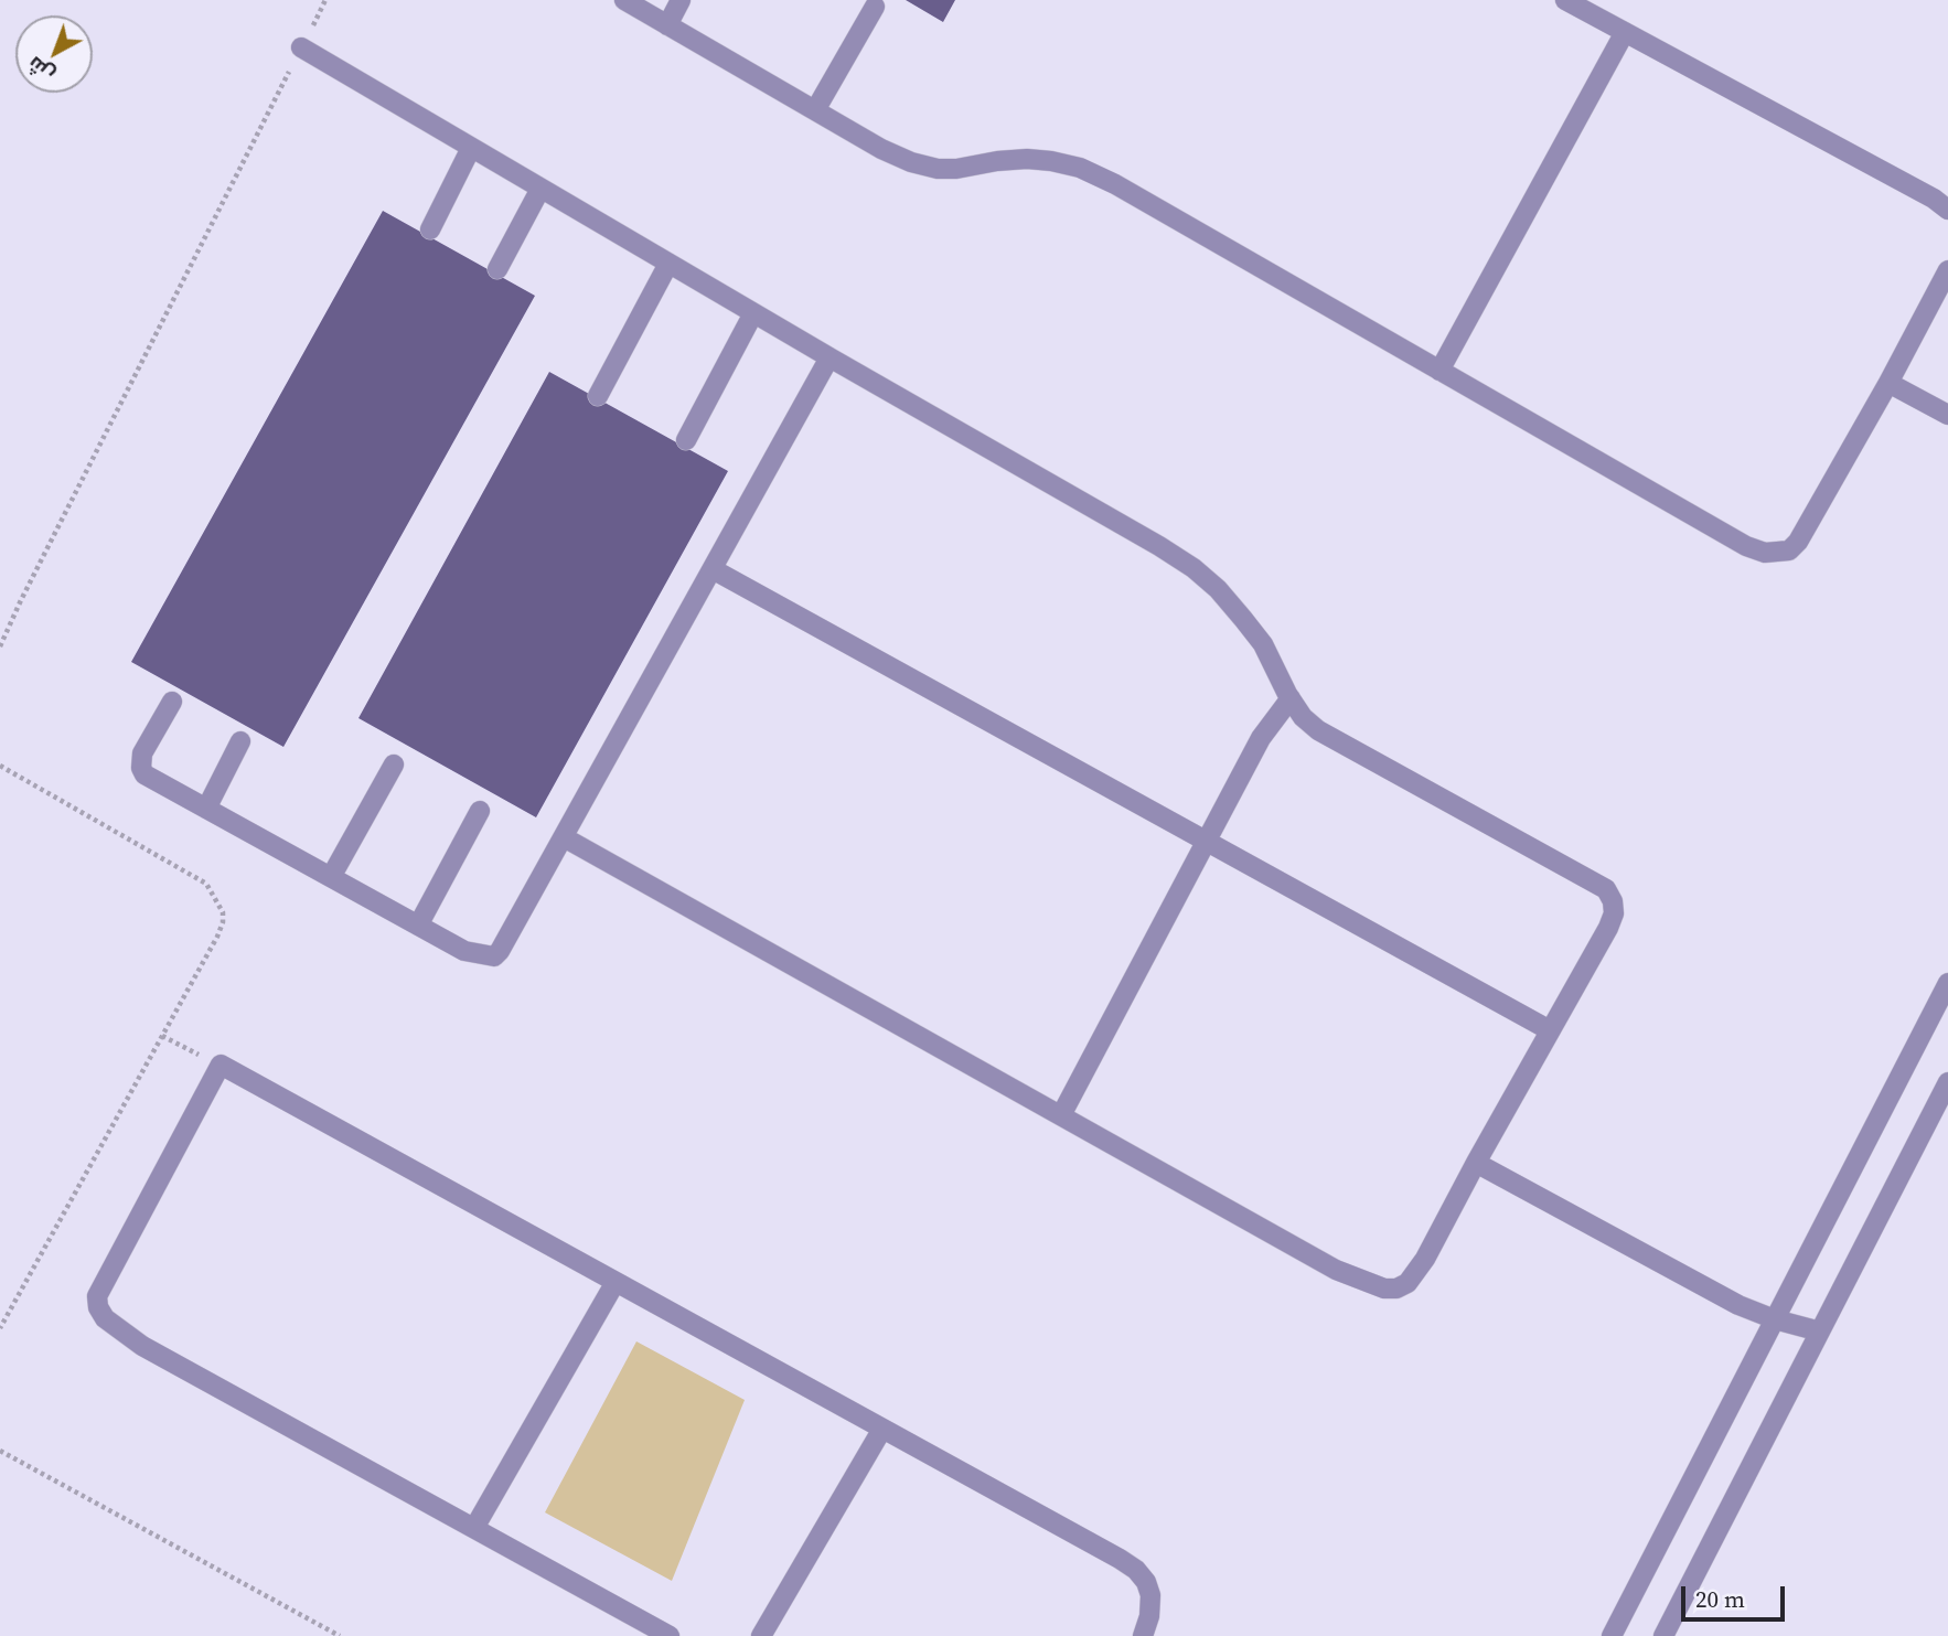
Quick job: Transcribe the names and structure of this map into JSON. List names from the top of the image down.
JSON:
{
  "scale_bar": "20 m",
  "north": "bottom left"
}
